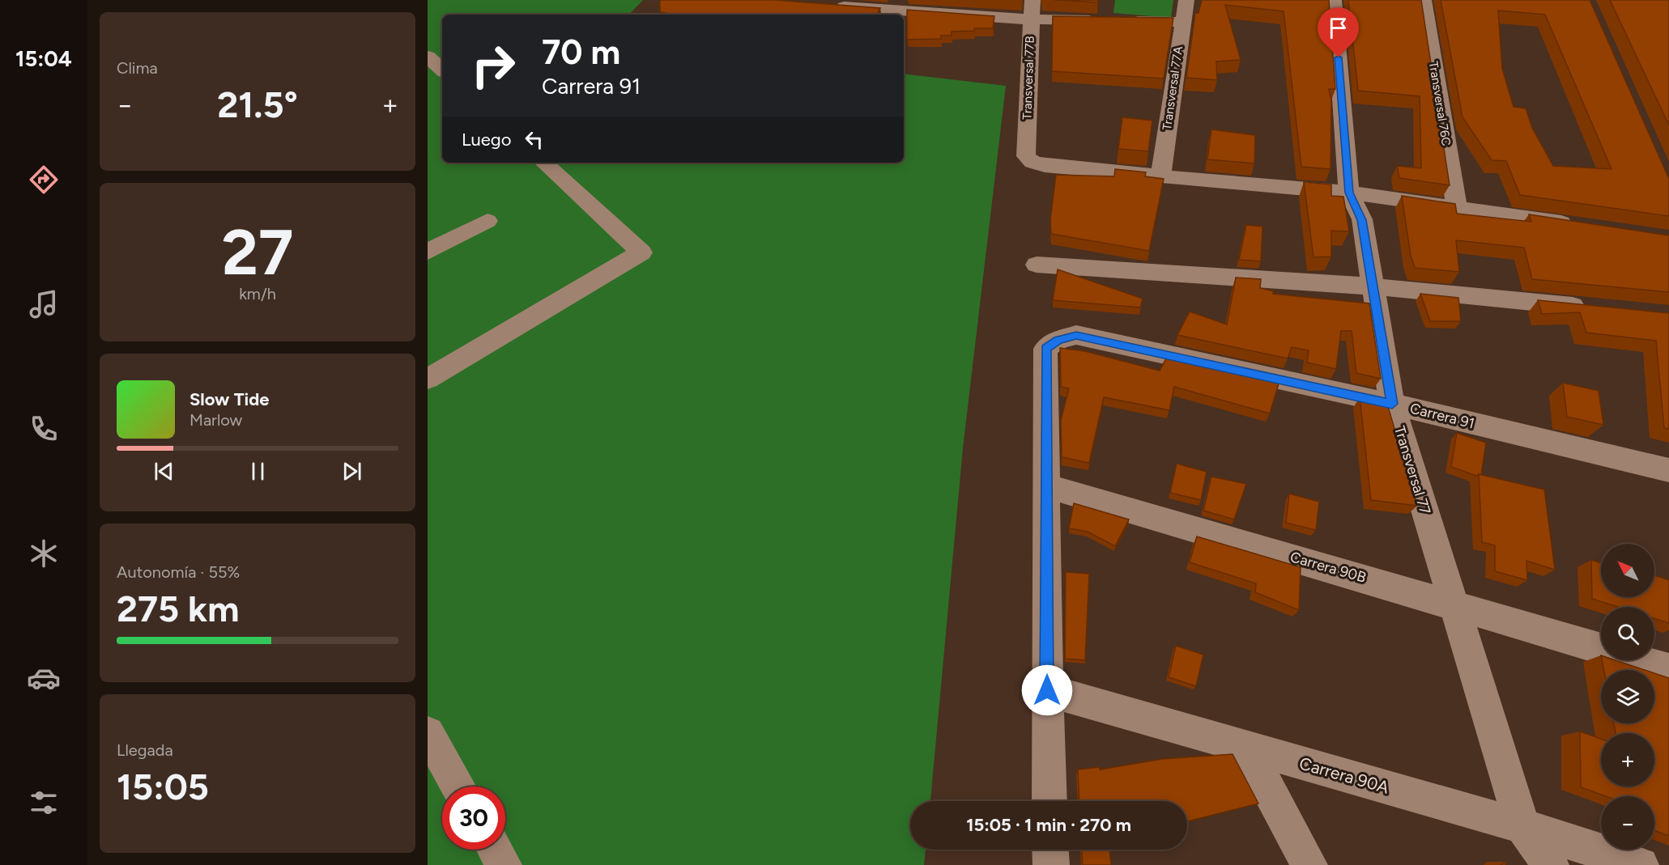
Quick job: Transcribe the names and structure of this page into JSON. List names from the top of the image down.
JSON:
{
  "streets": {
    "street": [
      "Transversal 77B",
      "Transversal 77A",
      "Transversal 76C",
      "Carrera 91",
      "Transversal 77",
      "Carrera 90B",
      "Carrera 90A"
    ]
  },
  "crossings": [
    ["Transversal 77B", "Transversal 77A"],
    ["Carrera 91", "Transversal 77"],
    ["Carrera 91", "Carrera 90B"],
    ["Transversal 77", "Carrera 90B"],
    ["Transversal 77", "Carrera 90A"]
  ],
  "north": "top left",
  "page": {
    "tabs": "15:04",
    "tile": [
      "Clima",
      ["27", "km/h"],
      ["Autonomía · 55%", "275 km"],
      ["Llegada", "15:05"]
    ],
    "turn": ["70 m", "Carrera 91"],
    "heat": ["−", "21.5°", "+"],
    "then": "Luego",
    "song": ["Slow Tide", "Marlow"],
    "map_buttons": ["+", "−"],
    "limit": "30",
    "trip": "15:05 · 1 min · 270 m"
  }
}
